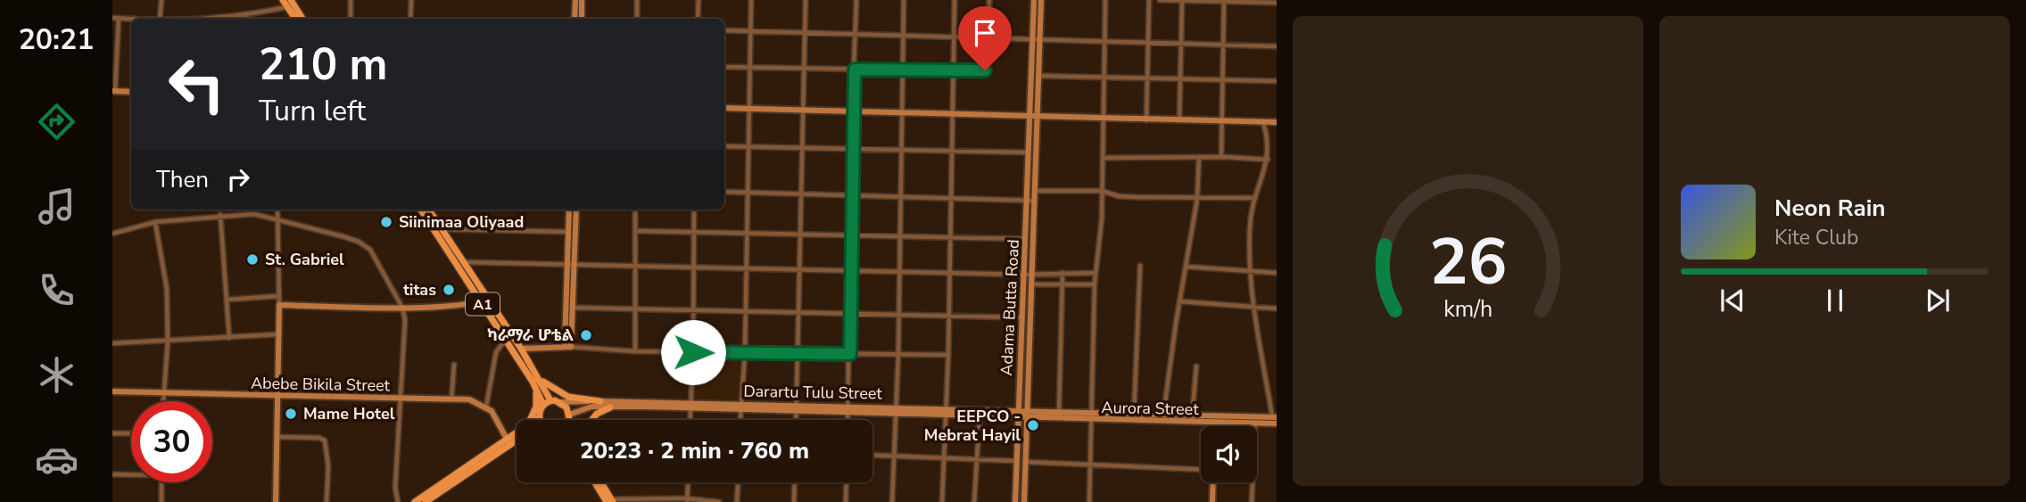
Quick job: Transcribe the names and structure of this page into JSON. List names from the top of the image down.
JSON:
{
  "streets": {
    "main road": ["A1"],
    "street": [
      "Adama Butta Road",
      "Abebe Bikila Street",
      "Darartu Tulu Street",
      "Aurora Street"
    ]
  },
  "crossings": [
    ["Adama Butta Road", "Darartu Tulu Street"],
    ["Adama Butta Road", "Aurora Street"],
    ["Darartu Tulu Street", "Aurora Street"]
  ],
  "places": [
    "Siinimaa Oliyaad",
    "St. Gabriel",
    "titas",
    "ካራማራ ሆቴል",
    "Mame Hotel",
    "EEPCO - Mebrat Hayil"
  ],
  "page": {
    "tabs": "20:21",
    "turn": ["210 m", "Turn left"],
    "then": "Then",
    "song": ["Neon Rain", "Kite Club"],
    "limit": "30",
    "trip": "20:23 · 2 min · 760 m",
    "gauge": ["26", "km/h"]
  }
}
